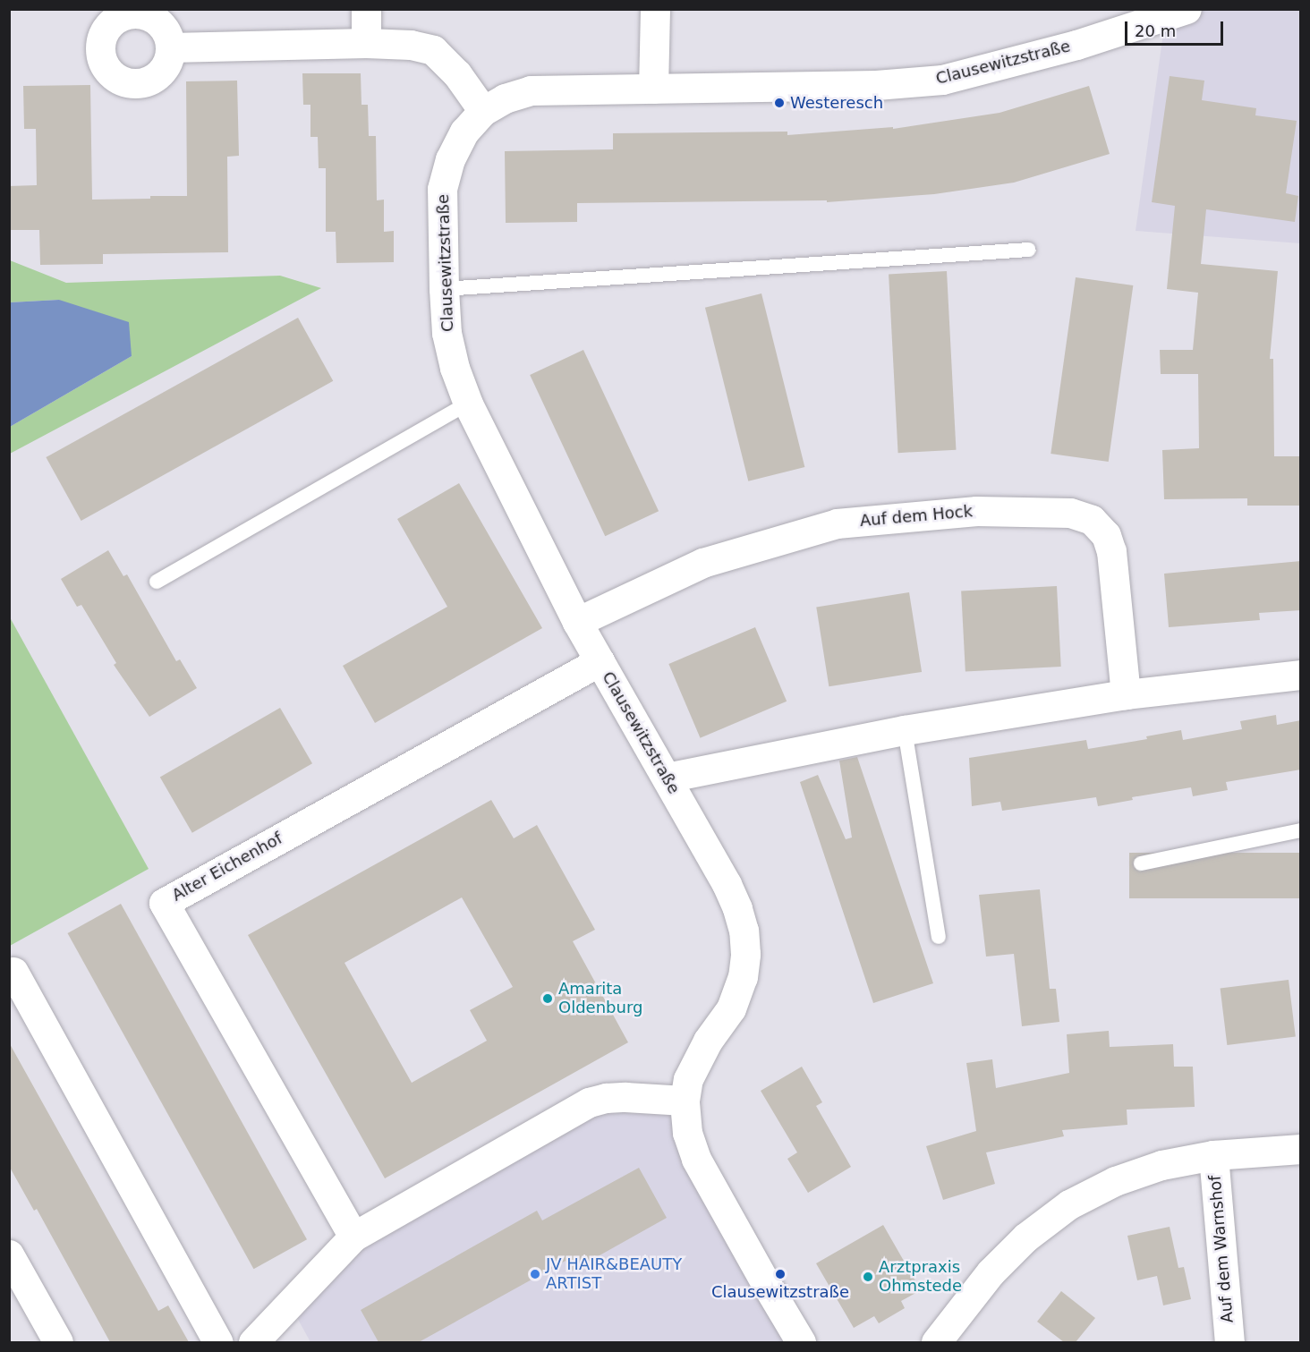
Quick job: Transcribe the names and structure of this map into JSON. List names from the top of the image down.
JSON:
{
  "streets": {
    "street": [
      "Clausewitzstraße",
      "Auf dem Hock",
      "Alter Eichenhof",
      "Auf dem Warnshof"
    ]
  },
  "crossings": [
    ["Clausewitzstraße", "Auf dem Hock"],
    ["Clausewitzstraße", "Alter Eichenhof"]
  ],
  "places": [
    "Westeresch",
    "Amarita Oldenburg",
    "JV HAIR&BEAUTY ARTIST",
    "Clausewitzstraße",
    "Arztpraxis Ohmstede"
  ],
  "scale_bar": "20 m"
}
